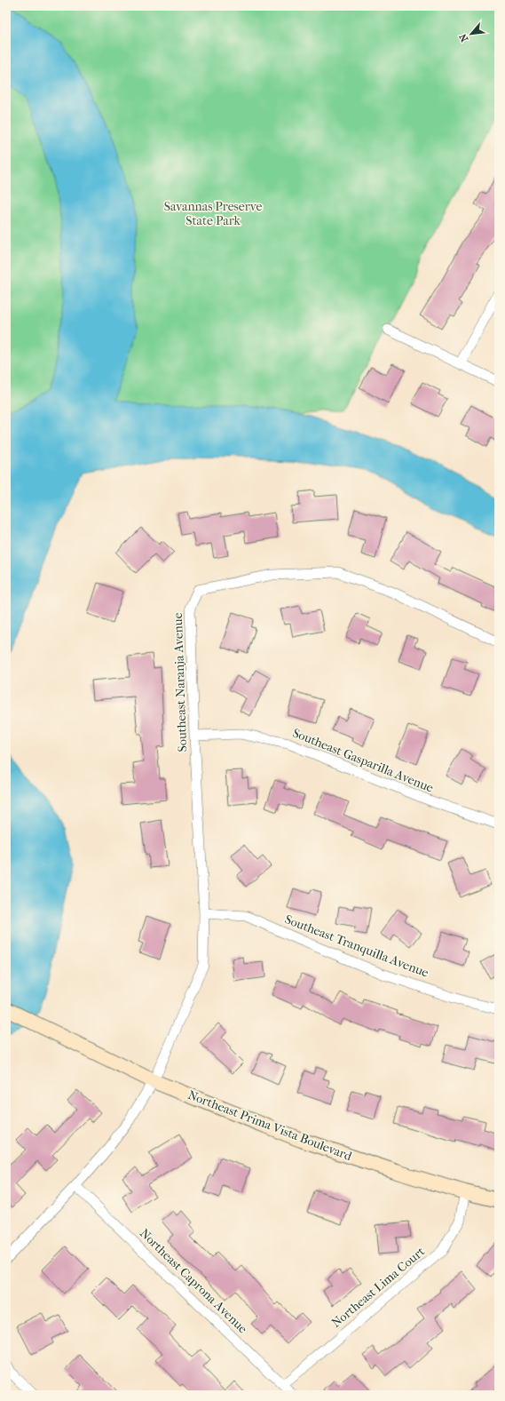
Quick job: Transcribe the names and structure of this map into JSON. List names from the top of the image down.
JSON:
{
  "streets": {
    "main road": ["Northeast Prima Vista Boulevard"],
    "street": [
      "Southeast Naranja Avenue",
      "Southeast Gasparilla Avenue",
      "Southeast Tranquilla Avenue",
      "Northeast Caprona Avenue",
      "Northeast Lima Court"
    ]
  },
  "crossings": [
    ["Southeast Naranja Avenue", "Southeast Gasparilla Avenue"],
    ["Southeast Naranja Avenue", "Southeast Tranquilla Avenue"],
    ["Southeast Naranja Avenue", "Northeast Prima Vista Boulevard"],
    ["Southeast Naranja Avenue", "Northeast Caprona Avenue"],
    ["Northeast Prima Vista Boulevard", "Northeast Lima Court"],
    ["Northeast Caprona Avenue", "Northeast Lima Court"]
  ],
  "parks": ["Savannas Preserve State Park"],
  "north": "bottom left"
}
